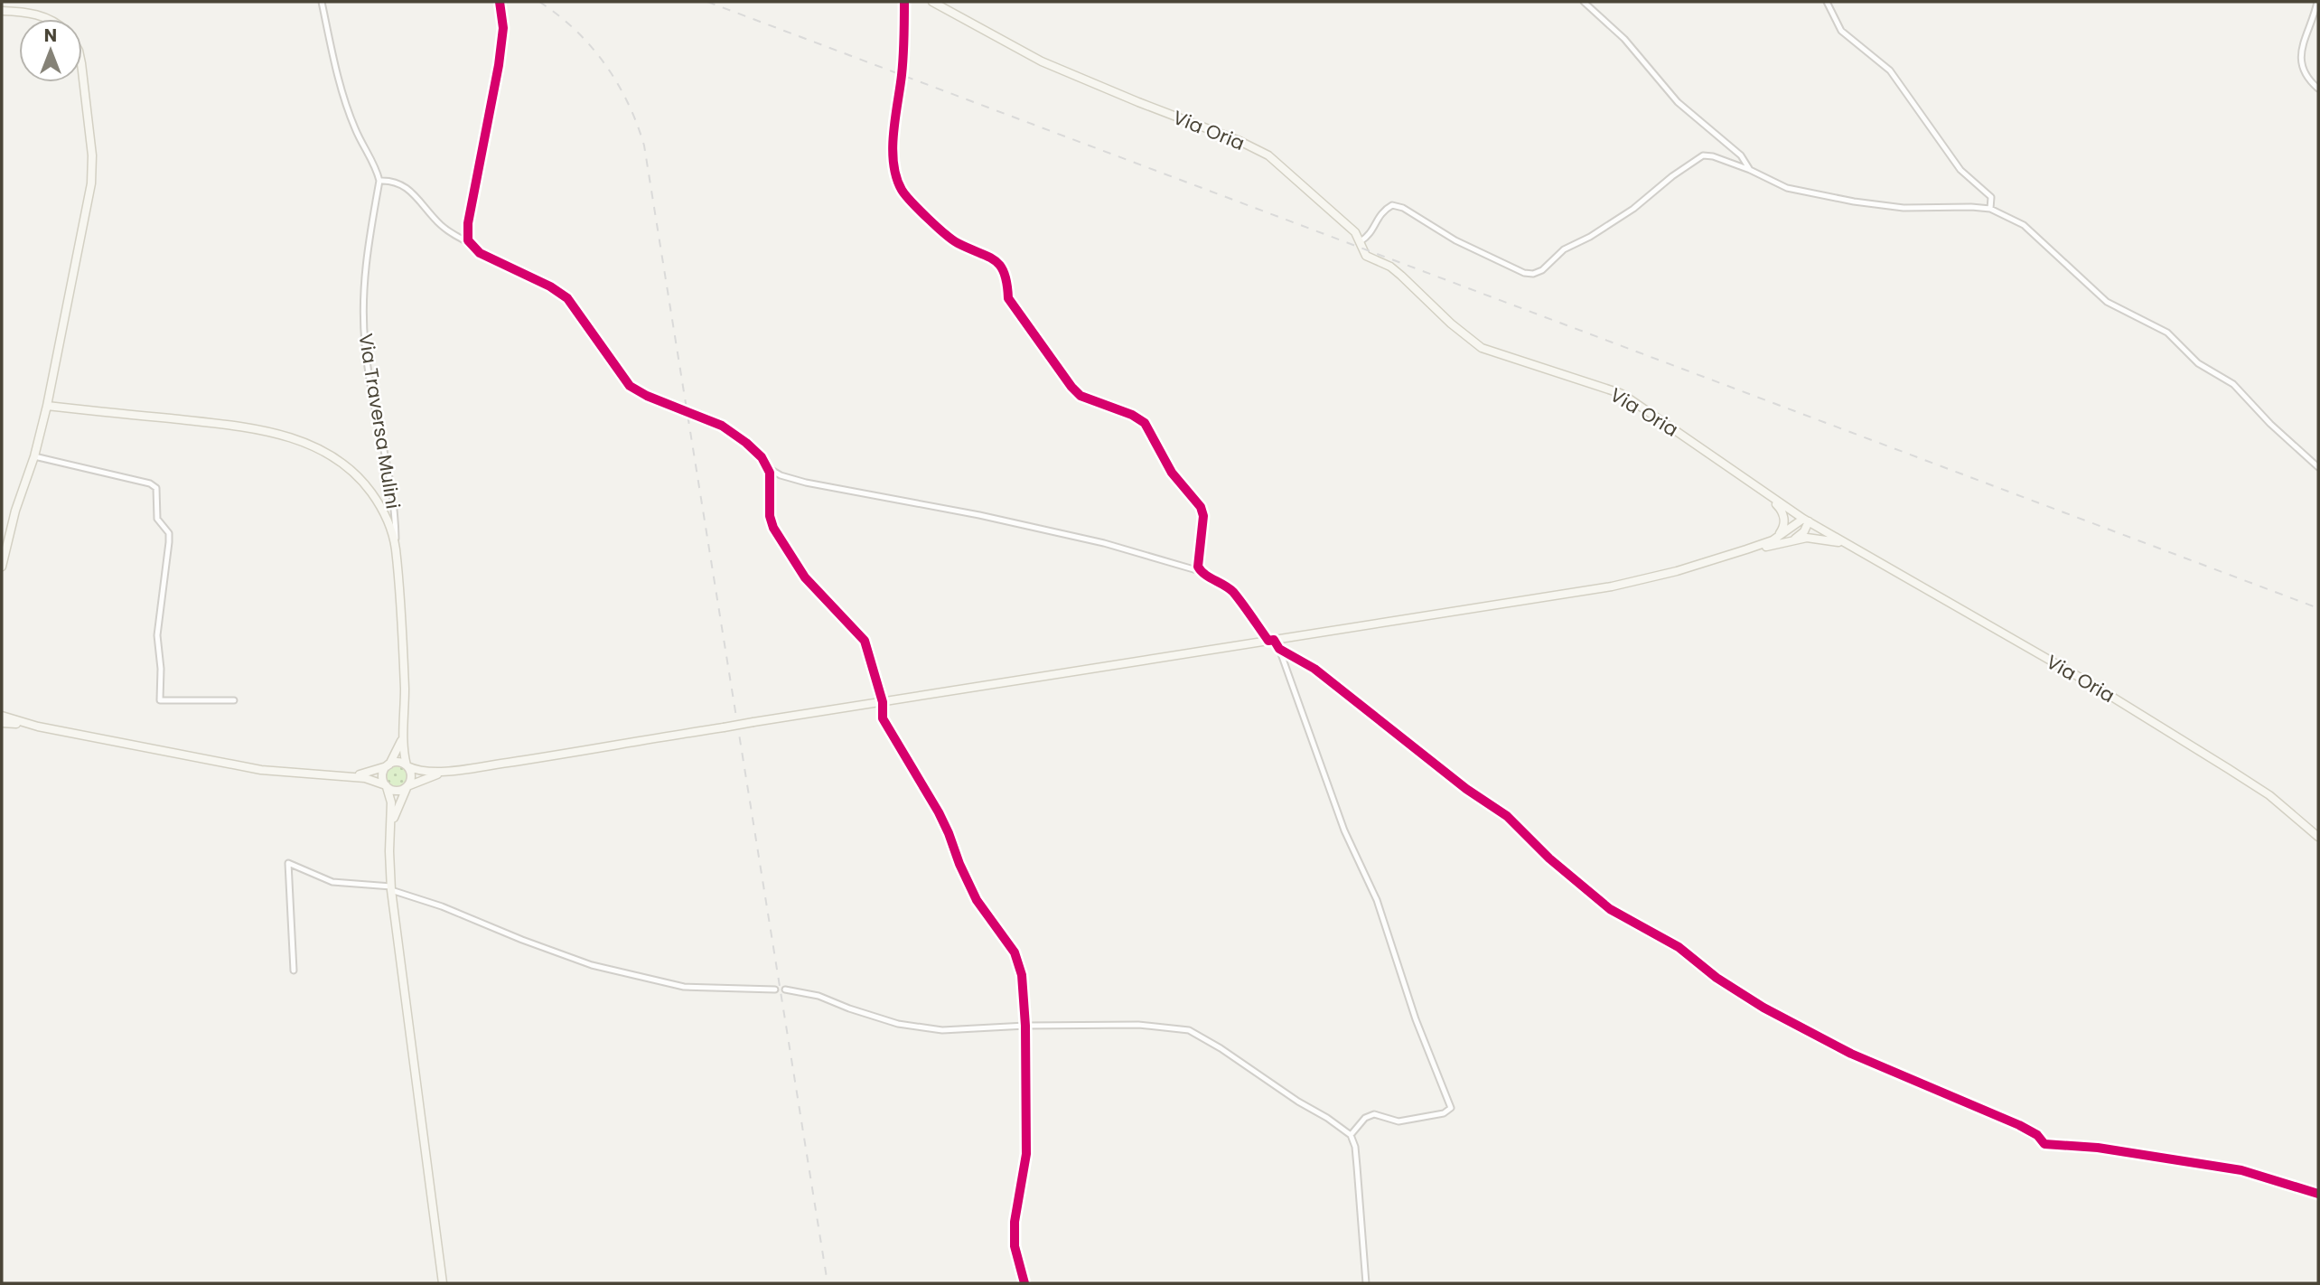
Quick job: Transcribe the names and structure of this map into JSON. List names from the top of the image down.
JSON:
{
  "streets": {
    "main road": ["Via Oria"],
    "street": ["Via Traversa Mulini"]
  },
  "north": "top"
}
